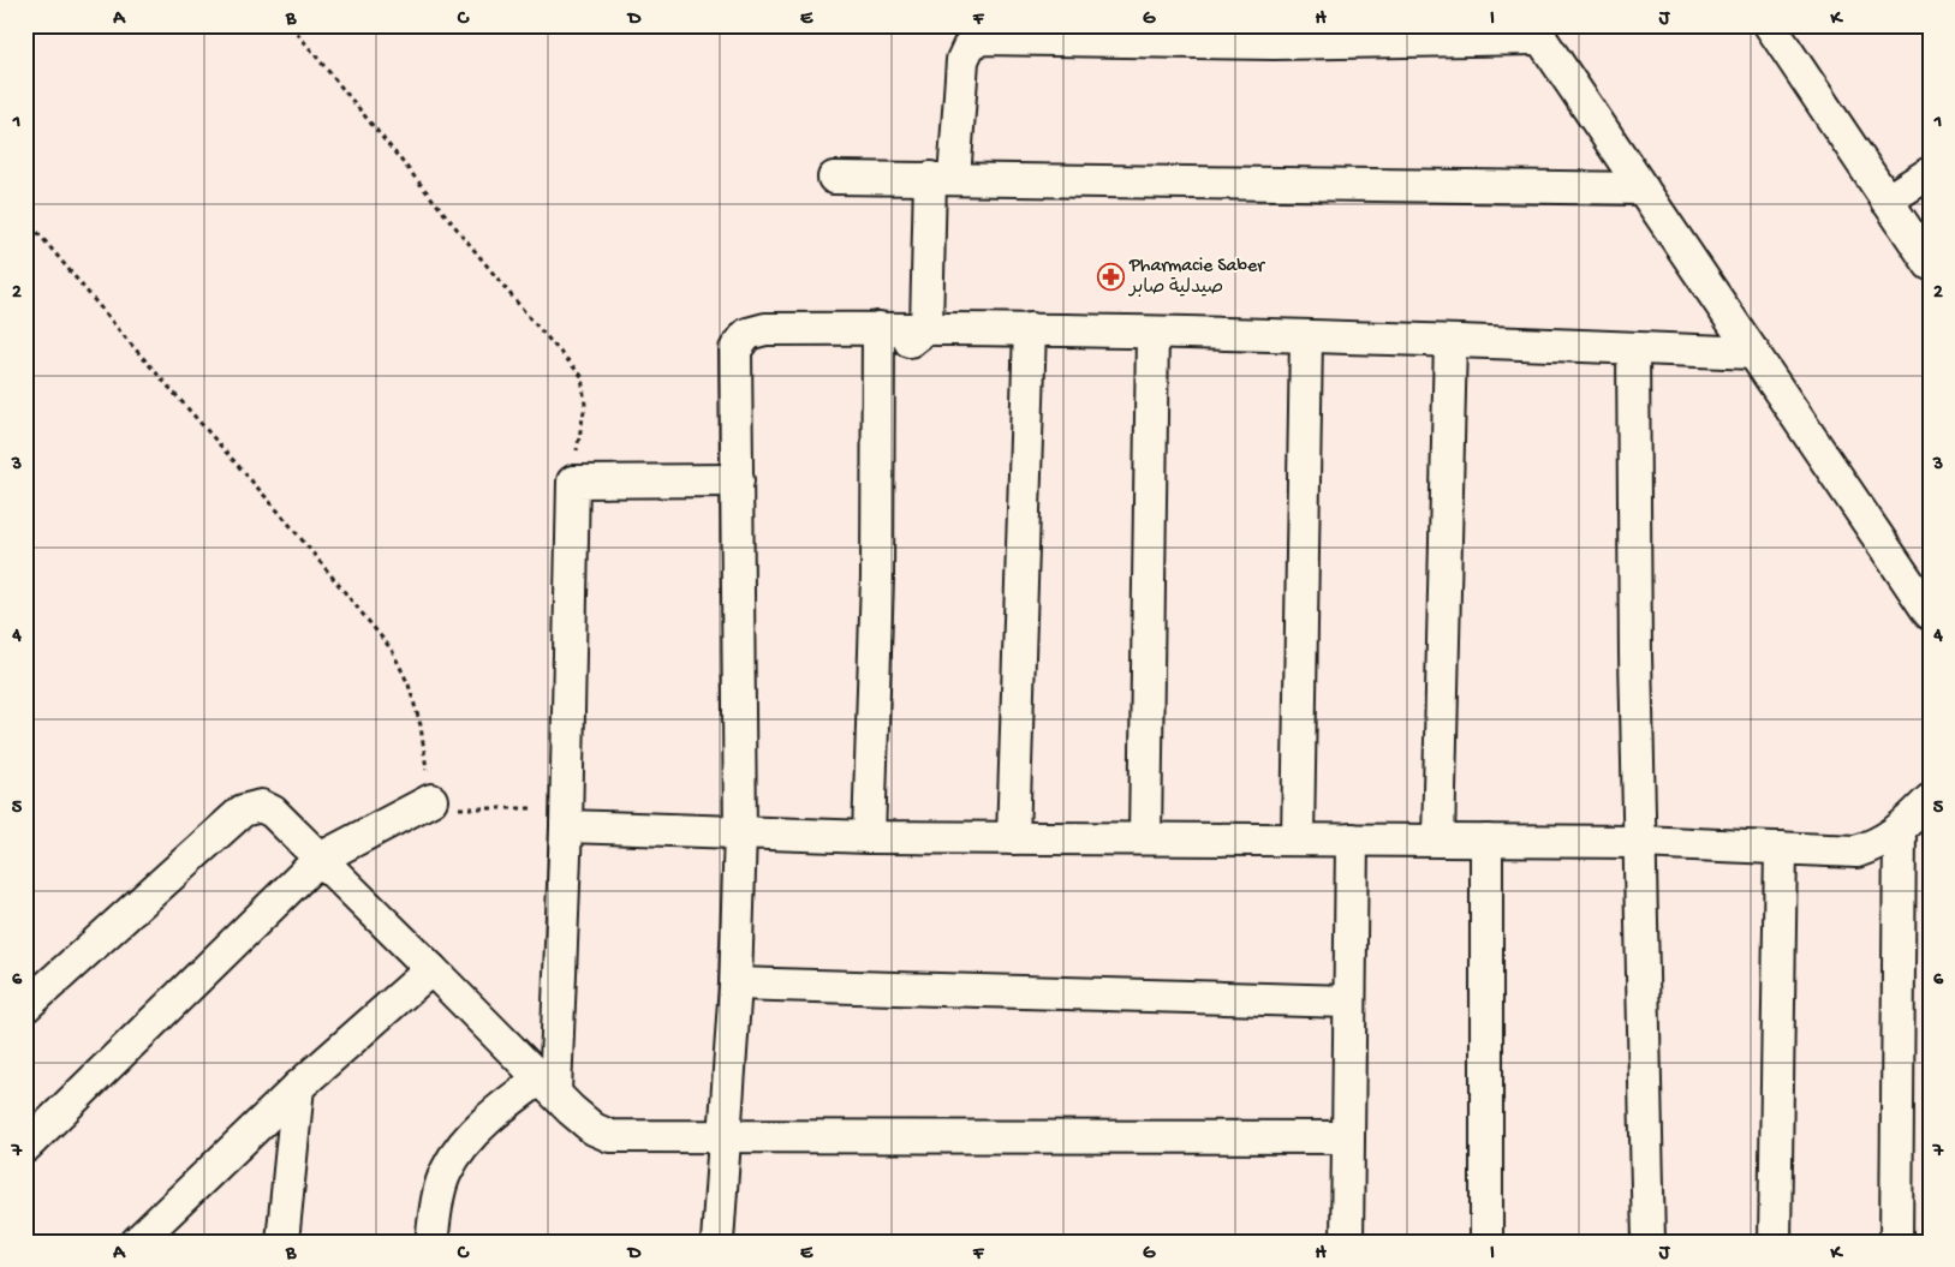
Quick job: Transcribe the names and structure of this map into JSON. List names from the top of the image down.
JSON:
{
  "places": {
    "pharmacy": ["Pharmacie Saber صيدلية صابر"]
  },
  "grid": {
    "columns": [
      "A",
      "B",
      "C",
      "D",
      "E",
      "F",
      "G",
      "H",
      "I",
      "J",
      "K"
    ],
    "rows": [
      "1",
      "2",
      "3",
      "4",
      "5",
      "6",
      "7"
    ]
  }
}
